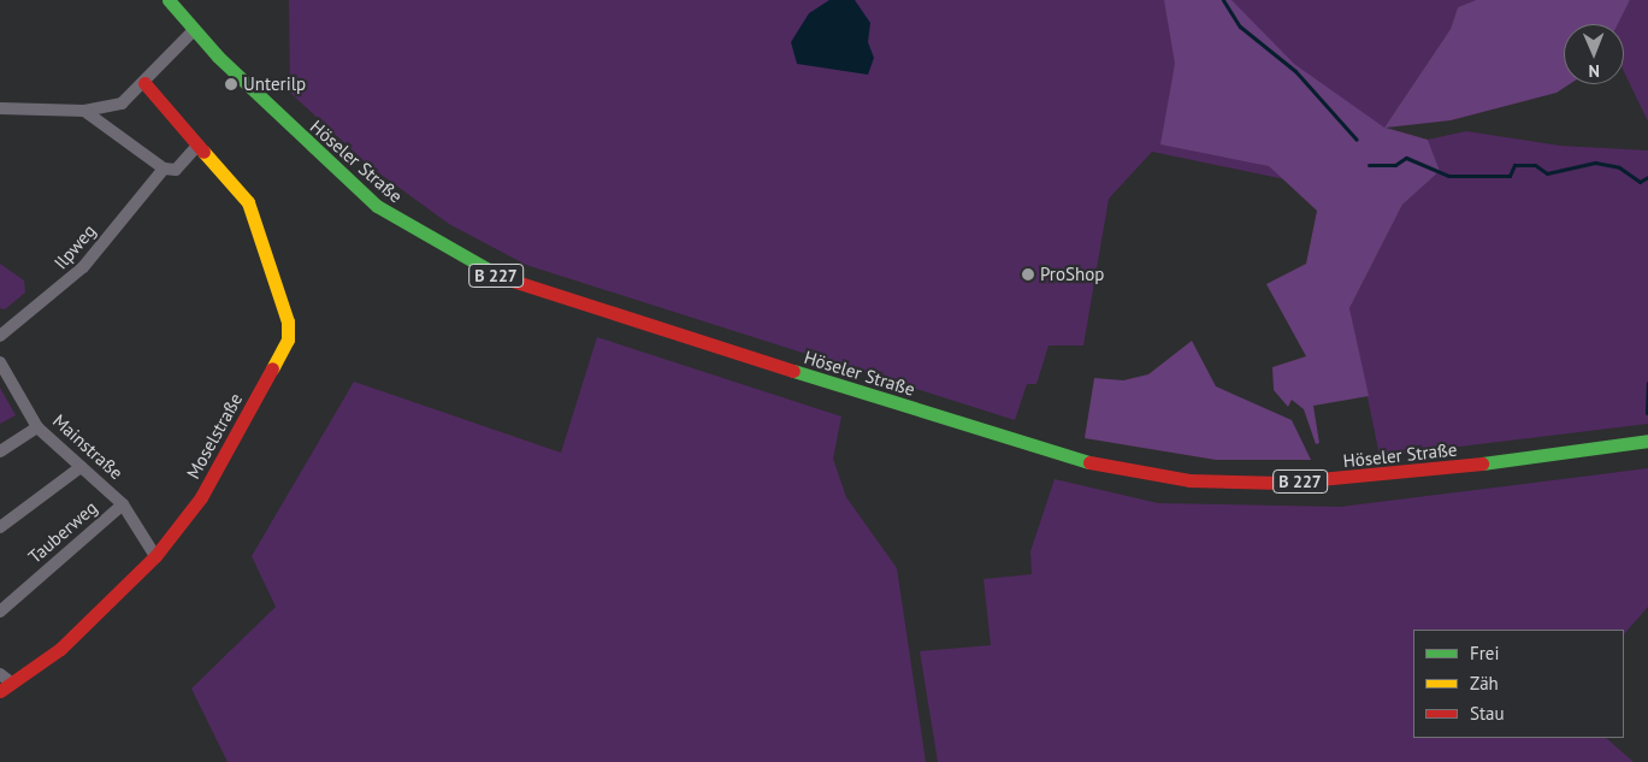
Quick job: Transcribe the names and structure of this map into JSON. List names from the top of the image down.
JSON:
{
  "streets": {
    "main road": ["Höseler Straße", "B 227", "Moselstraße"],
    "street": ["Ilpweg", "Mainstraße", "Tauberweg"]
  },
  "crossings": [
    ["Moselstraße", "Mainstraße"],
    ["Mainstraße", "Tauberweg"]
  ],
  "places": ["Unterilp", "ProShop"],
  "legend": ["Frei", "Zäh", "Stau"],
  "north": "bottom"
}
